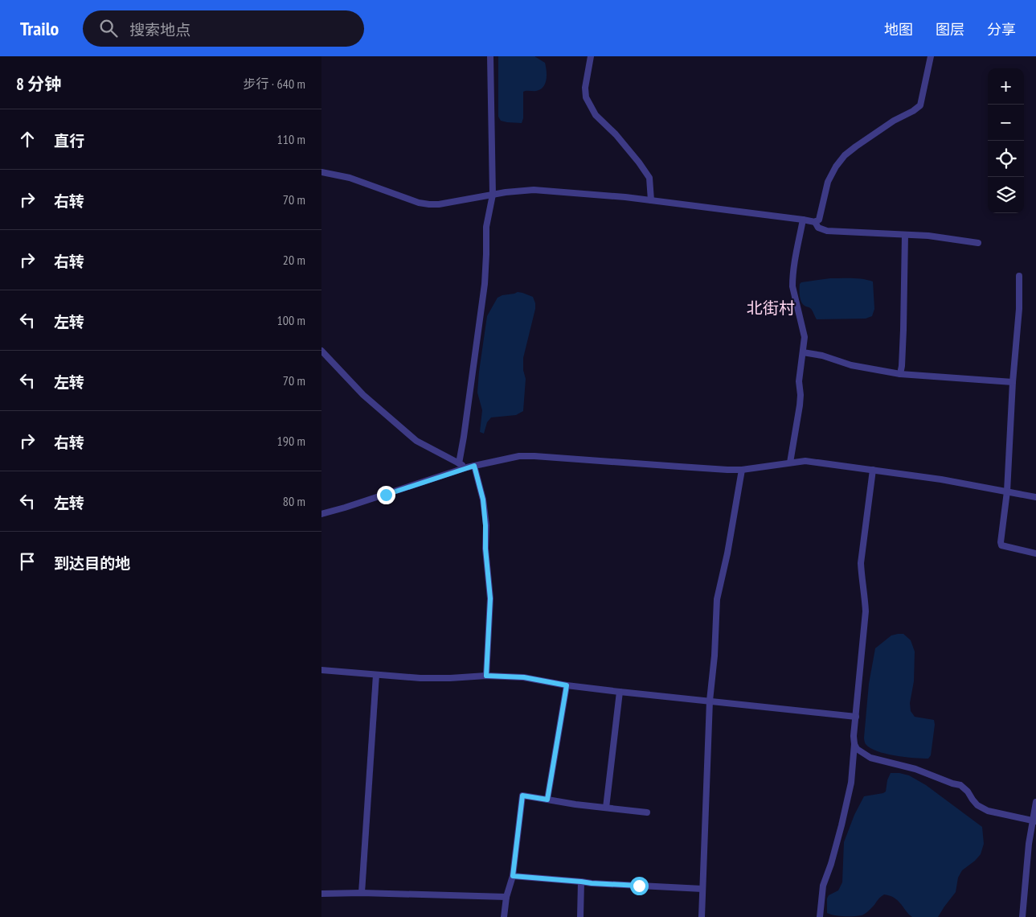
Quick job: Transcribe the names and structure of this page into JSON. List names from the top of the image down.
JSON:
{
  "districts": ["北街村"],
  "page": {
    "header": "Trailo",
    "search": "搜索地点",
    "nav": ["地图", "图层", "分享"],
    "heading": ["8 分钟", "步行 · 640 m"],
    "map_buttons": ["+", "−"],
    "list": [
      ["直行", "110 m"],
      ["右转", "70 m"],
      ["右转", "20 m"],
      ["左转", "100 m"],
      ["左转", "70 m"],
      ["右转", "190 m"],
      ["左转", "80 m"],
      "到达目的地"
    ]
  }
}
